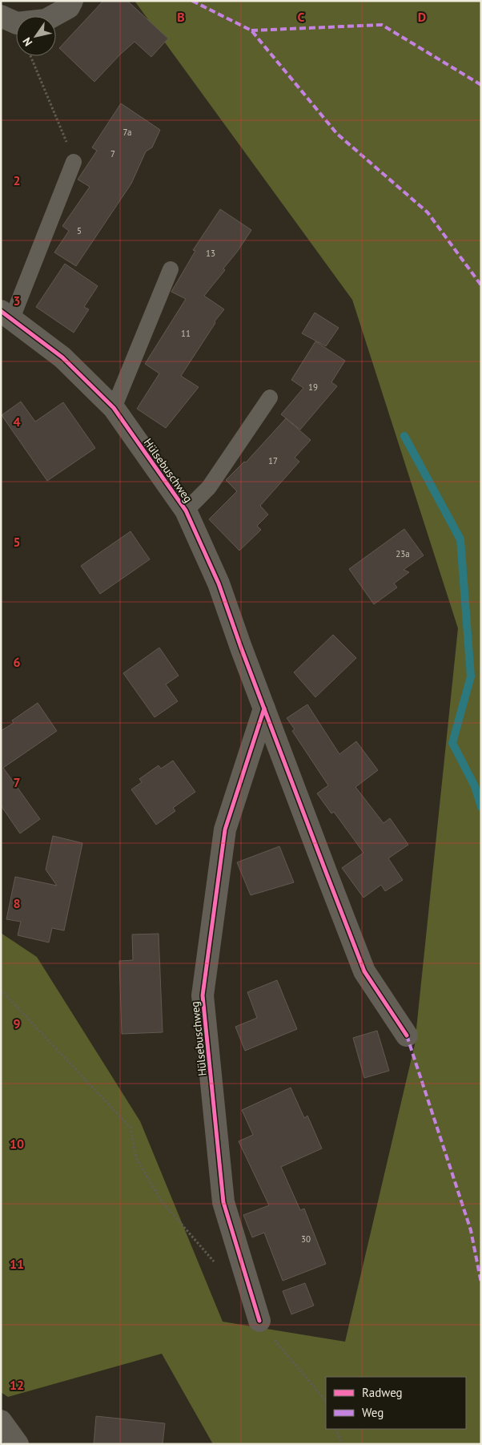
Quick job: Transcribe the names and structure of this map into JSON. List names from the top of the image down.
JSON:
{
  "streets": {
    "street": ["Hülsebuschweg"]
  },
  "house_numbers": [
    "7a",
    "7",
    "5",
    "13",
    "11",
    "19",
    "17",
    "23a",
    "30"
  ],
  "legend": ["Radweg", "Weg"],
  "north": "bottom left",
  "grid": {
    "columns": ["B", "C", "D"],
    "rows": [
      "2",
      "3",
      "4",
      "5",
      "6",
      "7",
      "8",
      "9",
      "10",
      "11",
      "12"
    ]
  }
}
